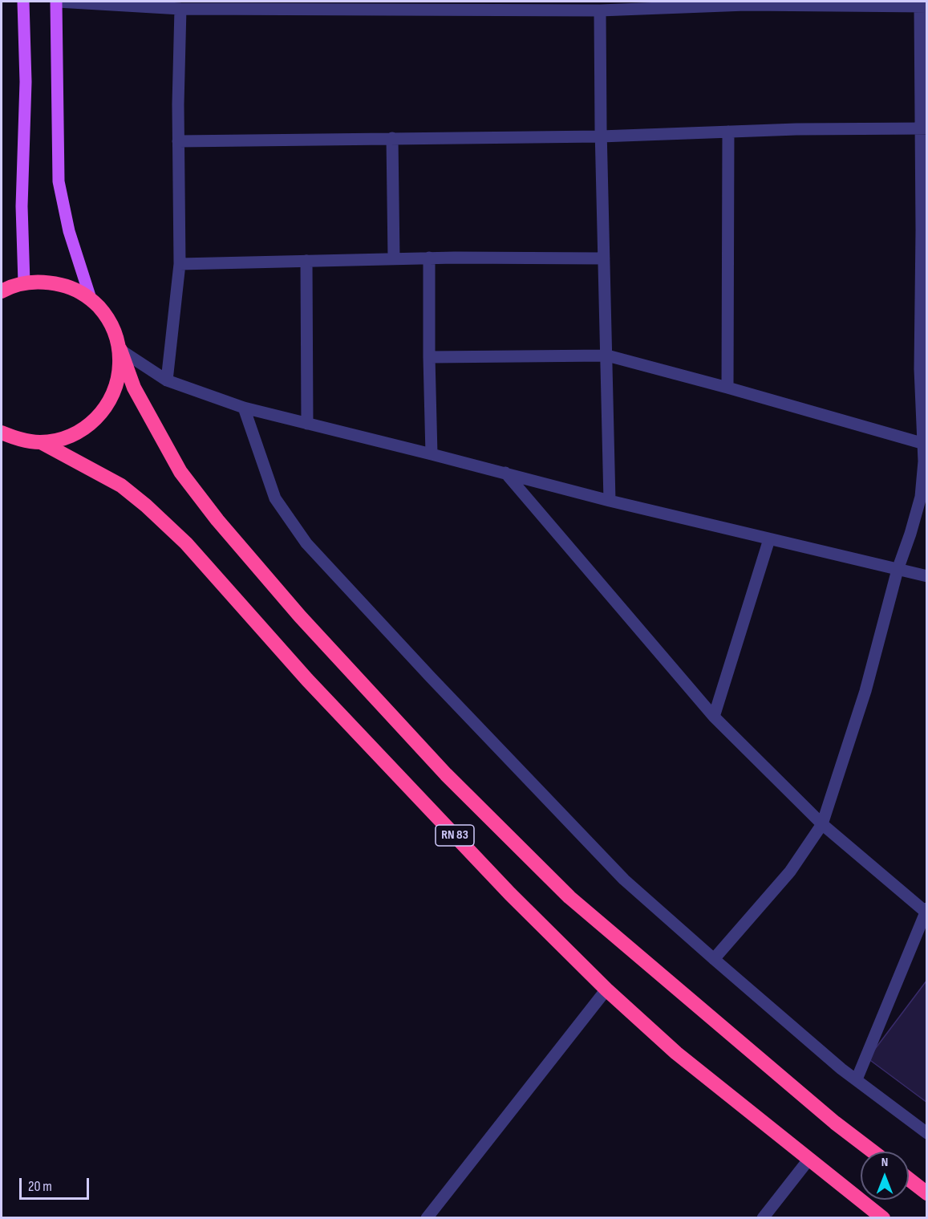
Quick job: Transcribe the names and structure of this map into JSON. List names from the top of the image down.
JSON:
{
  "streets": {
    "highway": ["RN 83"]
  },
  "scale_bar": "20 m",
  "north": "top"
}
